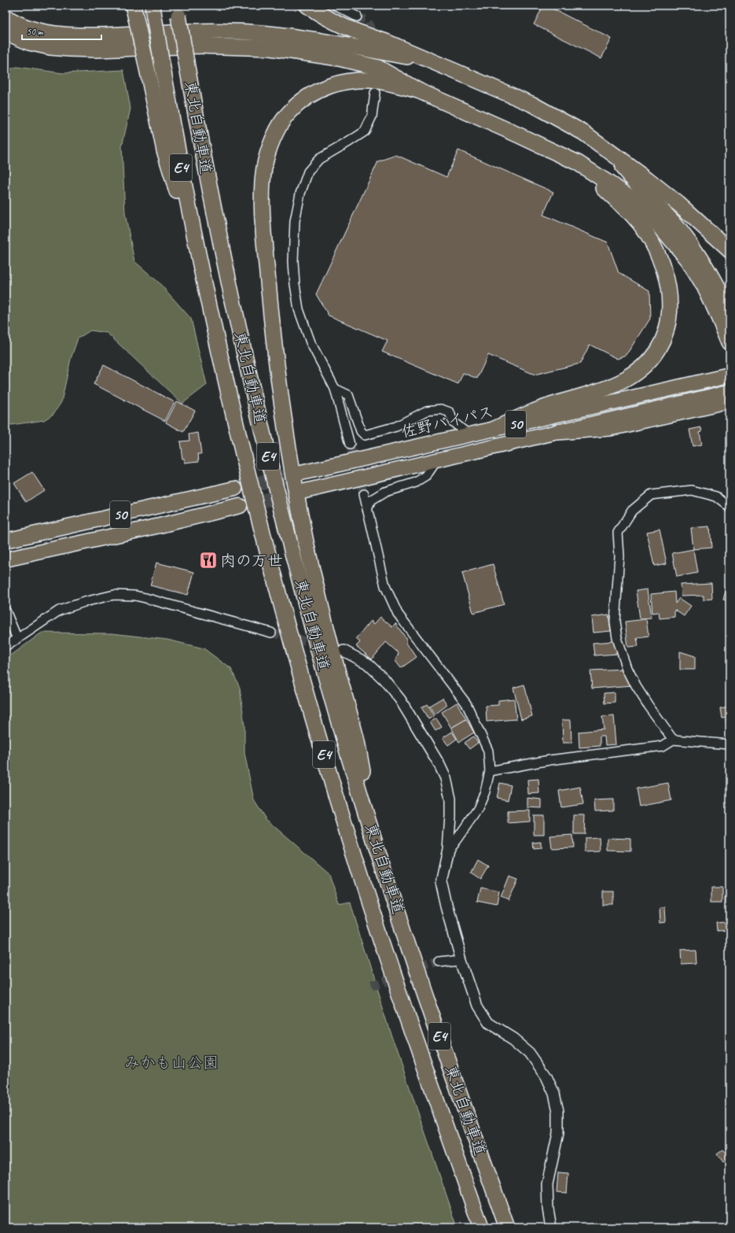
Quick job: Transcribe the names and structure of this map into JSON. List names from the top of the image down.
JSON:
{
  "streets": {
    "highway": [
      "東北自動車道",
      "E4",
      "佐野バイパス",
      "50"
    ]
  },
  "parks": ["みかも山公園"],
  "places": {
    "restaurant": ["肉の万世"]
  },
  "scale_bar": "50 m"
}
